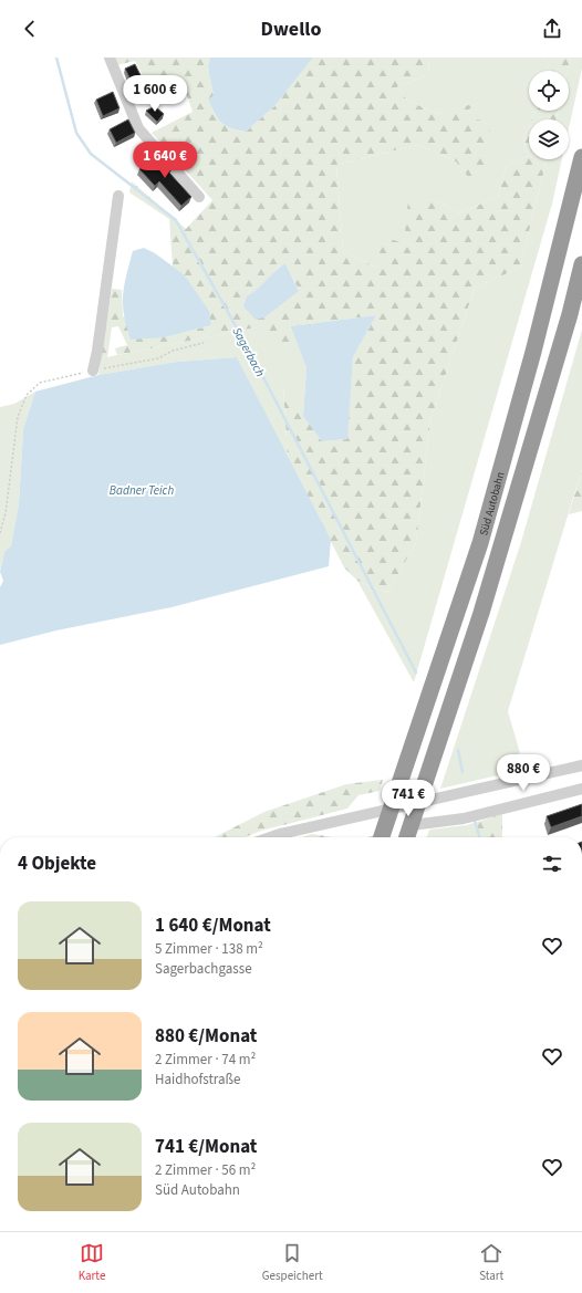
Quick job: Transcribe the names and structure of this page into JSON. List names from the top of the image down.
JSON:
{
  "streets": {
    "highway": ["Süd Autobahn"]
  },
  "water": ["Sagerbach", "Badner Teich"],
  "page": {
    "header": "Dwello",
    "price": [
      "1 600 €",
      "1 640 €",
      "880 €",
      "741 €"
    ],
    "heading": "4 Objekte",
    "list": [
      {
        "name": "1 640 €/Monat",
        "note": "5 Zimmer · 138 m² · Sagerbachgasse"
      },
      {
        "name": "880 €/Monat",
        "note": "2 Zimmer · 74 m² · Haidhofstraße"
      },
      {
        "name": "741 €/Monat",
        "note": "2 Zimmer · 56 m² · Süd Autobahn"
      }
    ],
    "tabs": ["Karte", "Gespeichert", "Start"]
  }
}
